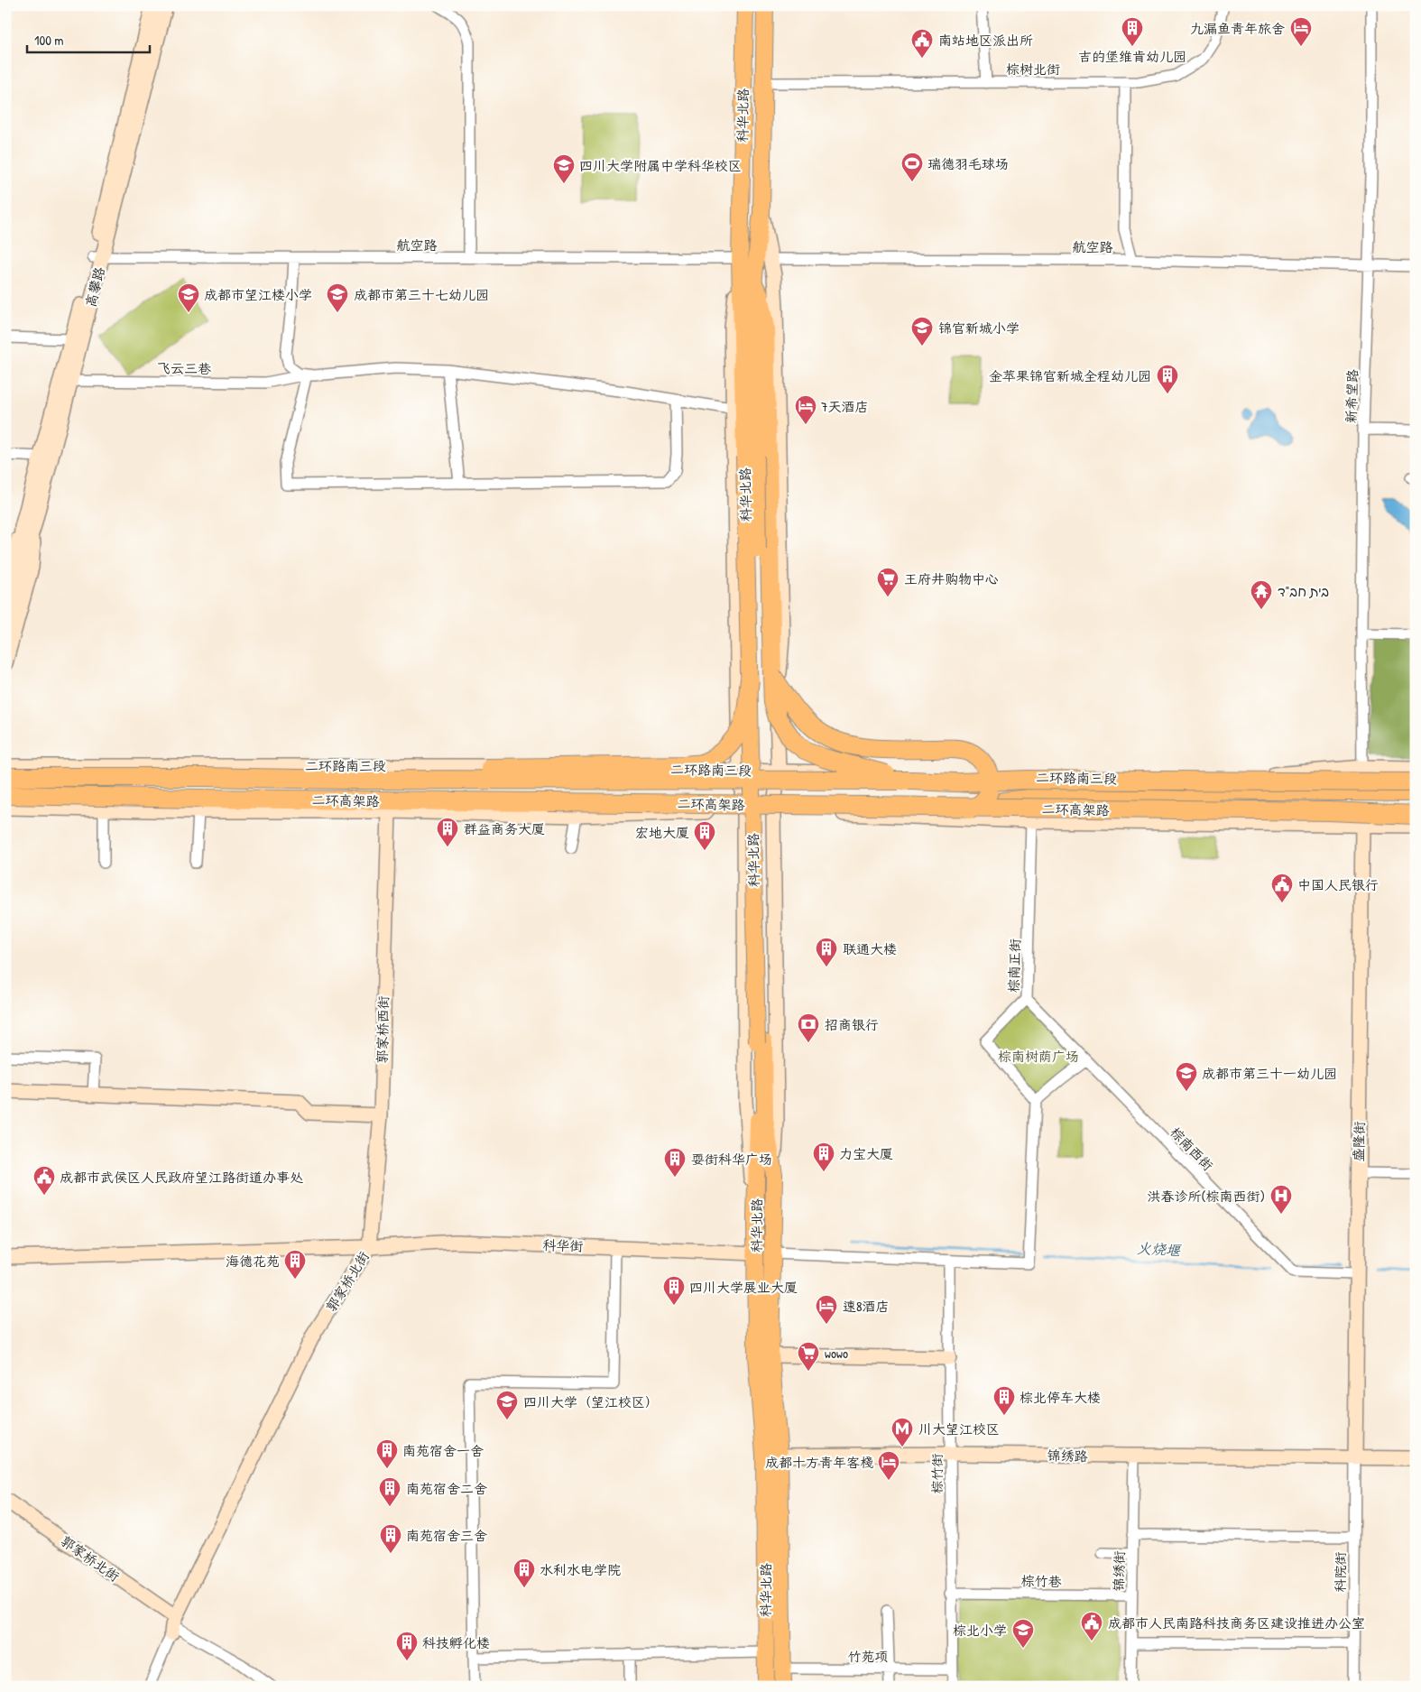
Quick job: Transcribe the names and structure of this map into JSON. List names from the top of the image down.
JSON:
{
  "streets": {
    "highway": ["二环高架路"],
    "main road": ["科华北路"],
    "street": [
      "棕树北街",
      "航空路",
      "高攀路",
      "飞云三巷",
      "新希望路",
      "二环路南三段",
      "棕南正街",
      "郭家桥西街",
      "盛隆街",
      "棕南西街",
      "科华街",
      "郭家桥北街",
      "锦绣路",
      "棕竹街",
      "锦绣街",
      "科院街",
      "棕竹巷",
      "竹苑项"
    ]
  },
  "crossings": [
    ["棕树北街", "科华北路"],
    ["科华北路", "航空路"],
    ["科华北路", "科华街"],
    ["科华北路", "锦绣路"],
    ["科华北路", "竹苑项"],
    ["航空路", "高攀路"],
    ["航空路", "新希望路"],
    ["高攀路", "飞云三巷"],
    ["新希望路", "二环路南三段"],
    ["二环路南三段", "二环高架路"],
    ["棕南正街", "棕南西街"],
    ["郭家桥西街", "科华街"],
    ["郭家桥西街", "郭家桥北街"],
    ["盛隆街", "棕南西街"],
    ["盛隆街", "锦绣路"],
    ["盛隆街", "科院街"],
    ["科华街", "郭家桥北街"],
    ["锦绣路", "棕竹街"],
    ["锦绣路", "锦绣街"],
    ["锦绣路", "科院街"],
    ["棕竹街", "棕竹巷"],
    ["棕竹街", "竹苑项"],
    ["锦绣街", "棕竹巷"]
  ],
  "water": ["火烧堰"],
  "parks": ["棕南树荫广场"],
  "places": {
    "building": [
      "吉的堡维肯幼儿园",
      "金苹果锦官新城全程幼儿园",
      "群益商务大厦",
      "宏地大厦",
      "联通大楼",
      "力宝大厦",
      "耍街科华广场",
      "海德花苑",
      "四川大学展业大厦",
      "棕北停车大楼",
      "南苑宿舍一舍",
      "南苑宿舍二舍",
      "南苑宿舍三舍",
      "水利水电学院",
      "科技孵化楼"
    ],
    "hotel": [
      "九漏鱼青年旅舍",
      "7天酒店",
      "速8酒店",
      "成都十方青年客棧"
    ],
    "public building": [
      "南站地区派出所",
      "中国人民银行",
      "成都市武侯区人民政府望江路街道办事处",
      "成都市人民南路科技商务区建设推进办公室"
    ],
    "sports": ["瑞德羽毛球场"],
    "school or university": [
      "四川大学附属中学科华校区",
      "成都市望江楼小学",
      "成都市第三十七幼儿园",
      "锦官新城小学",
      "成都市第三十一幼儿园",
      "四川大学（望江校区）",
      "棕北小学"
    ],
    "supermarket": ["王府井购物中心", "wowo"],
    "temple": ["בית חב\"ד"],
    "bank": ["招商银行"],
    "hospital": ["洪春诊所(棕南西街)"],
    "metro station": ["川大望江校区"]
  },
  "scale_bar": "100 m"
}
